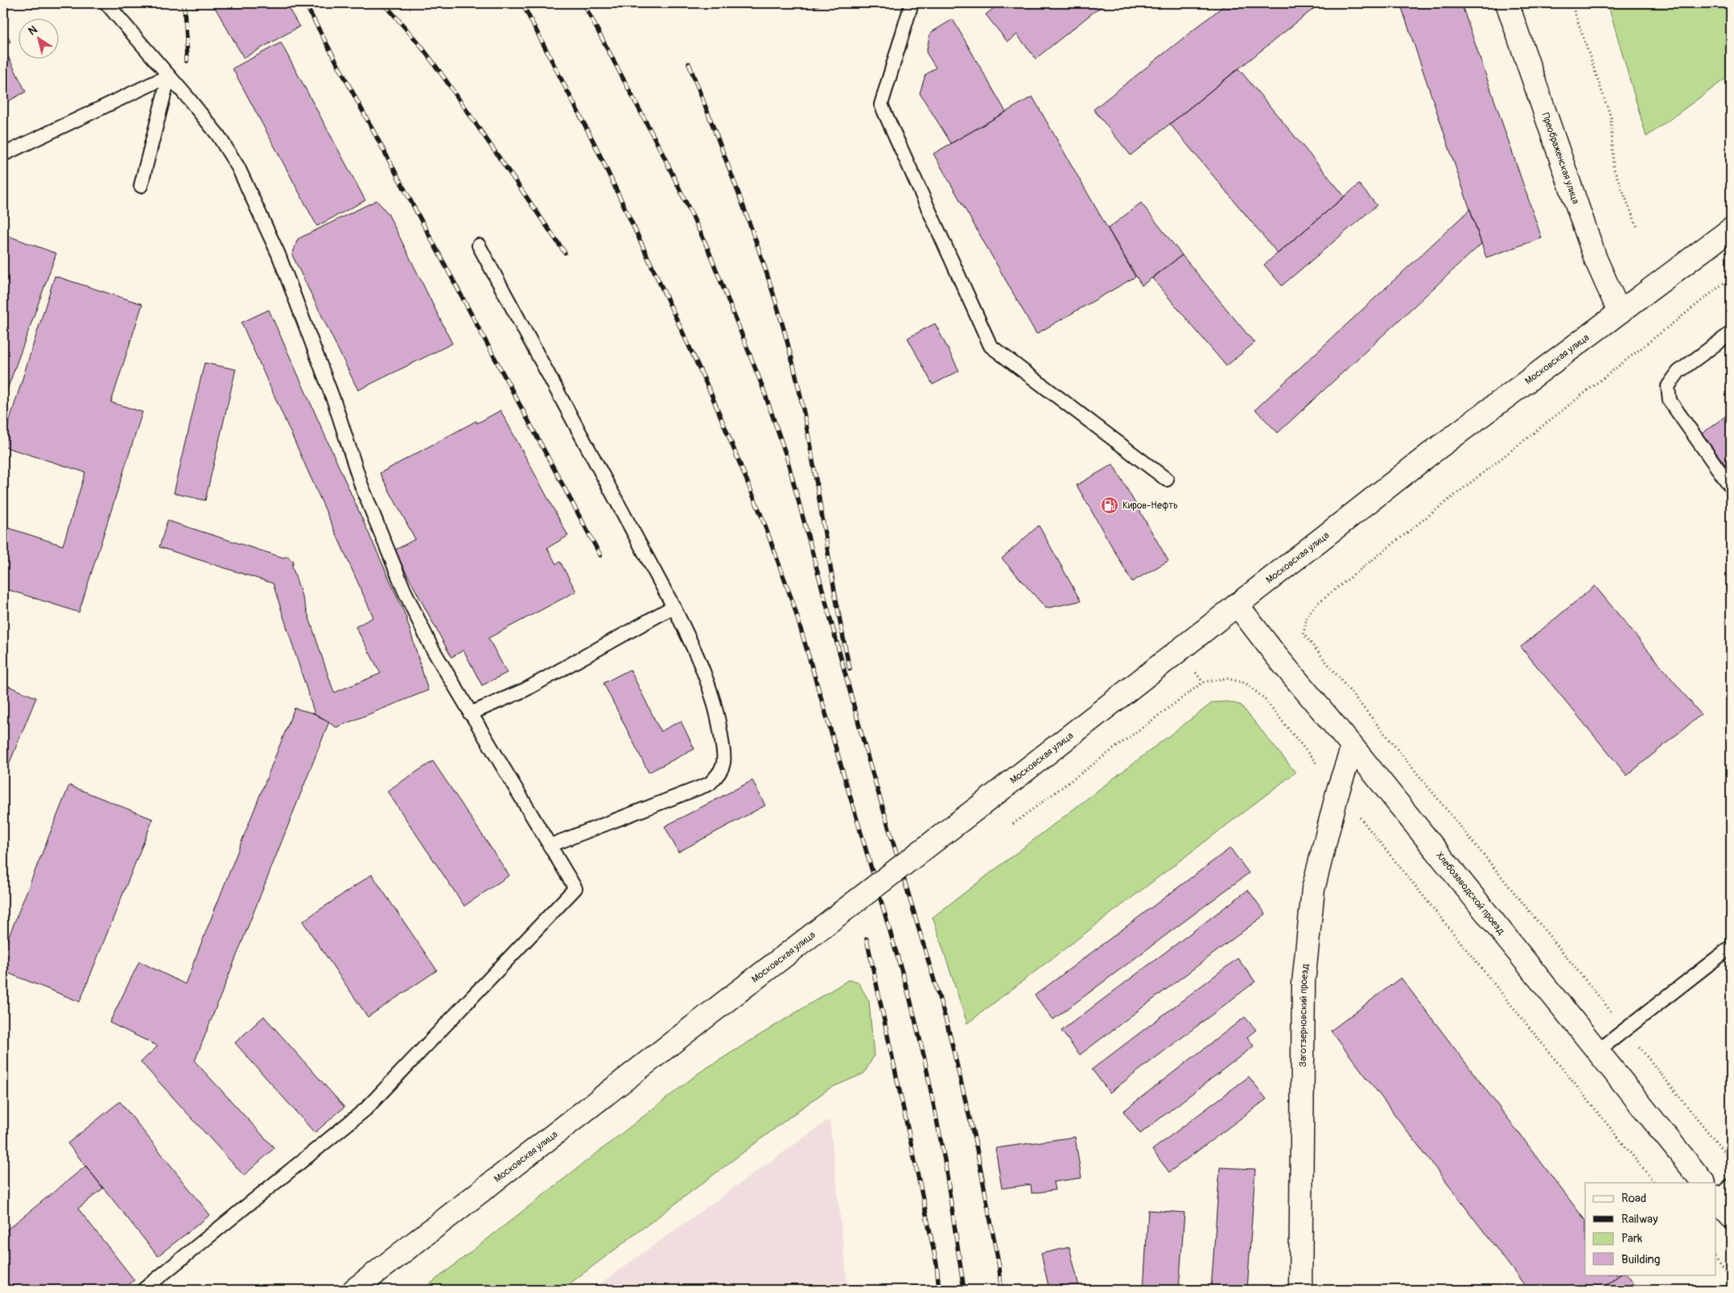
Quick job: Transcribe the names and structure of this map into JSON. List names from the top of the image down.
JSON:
{
  "streets": {
    "main road": [
      "Преображенская улица",
      "Московская улица",
      "Хлебозаводской проезд",
      "Заготзерновский проезд"
    ]
  },
  "crossings": [
    ["Преображенская улица", "Московская улица"],
    ["Московская улица", "Хлебозаводской проезд"],
    ["Хлебозаводской проезд", "Заготзерновский проезд"]
  ],
  "places": {
    "fuel station": ["Киров-Нефть"]
  },
  "legend": [
    "Road",
    "Railway",
    "Park",
    "Building"
  ],
  "north": "top left"
}
